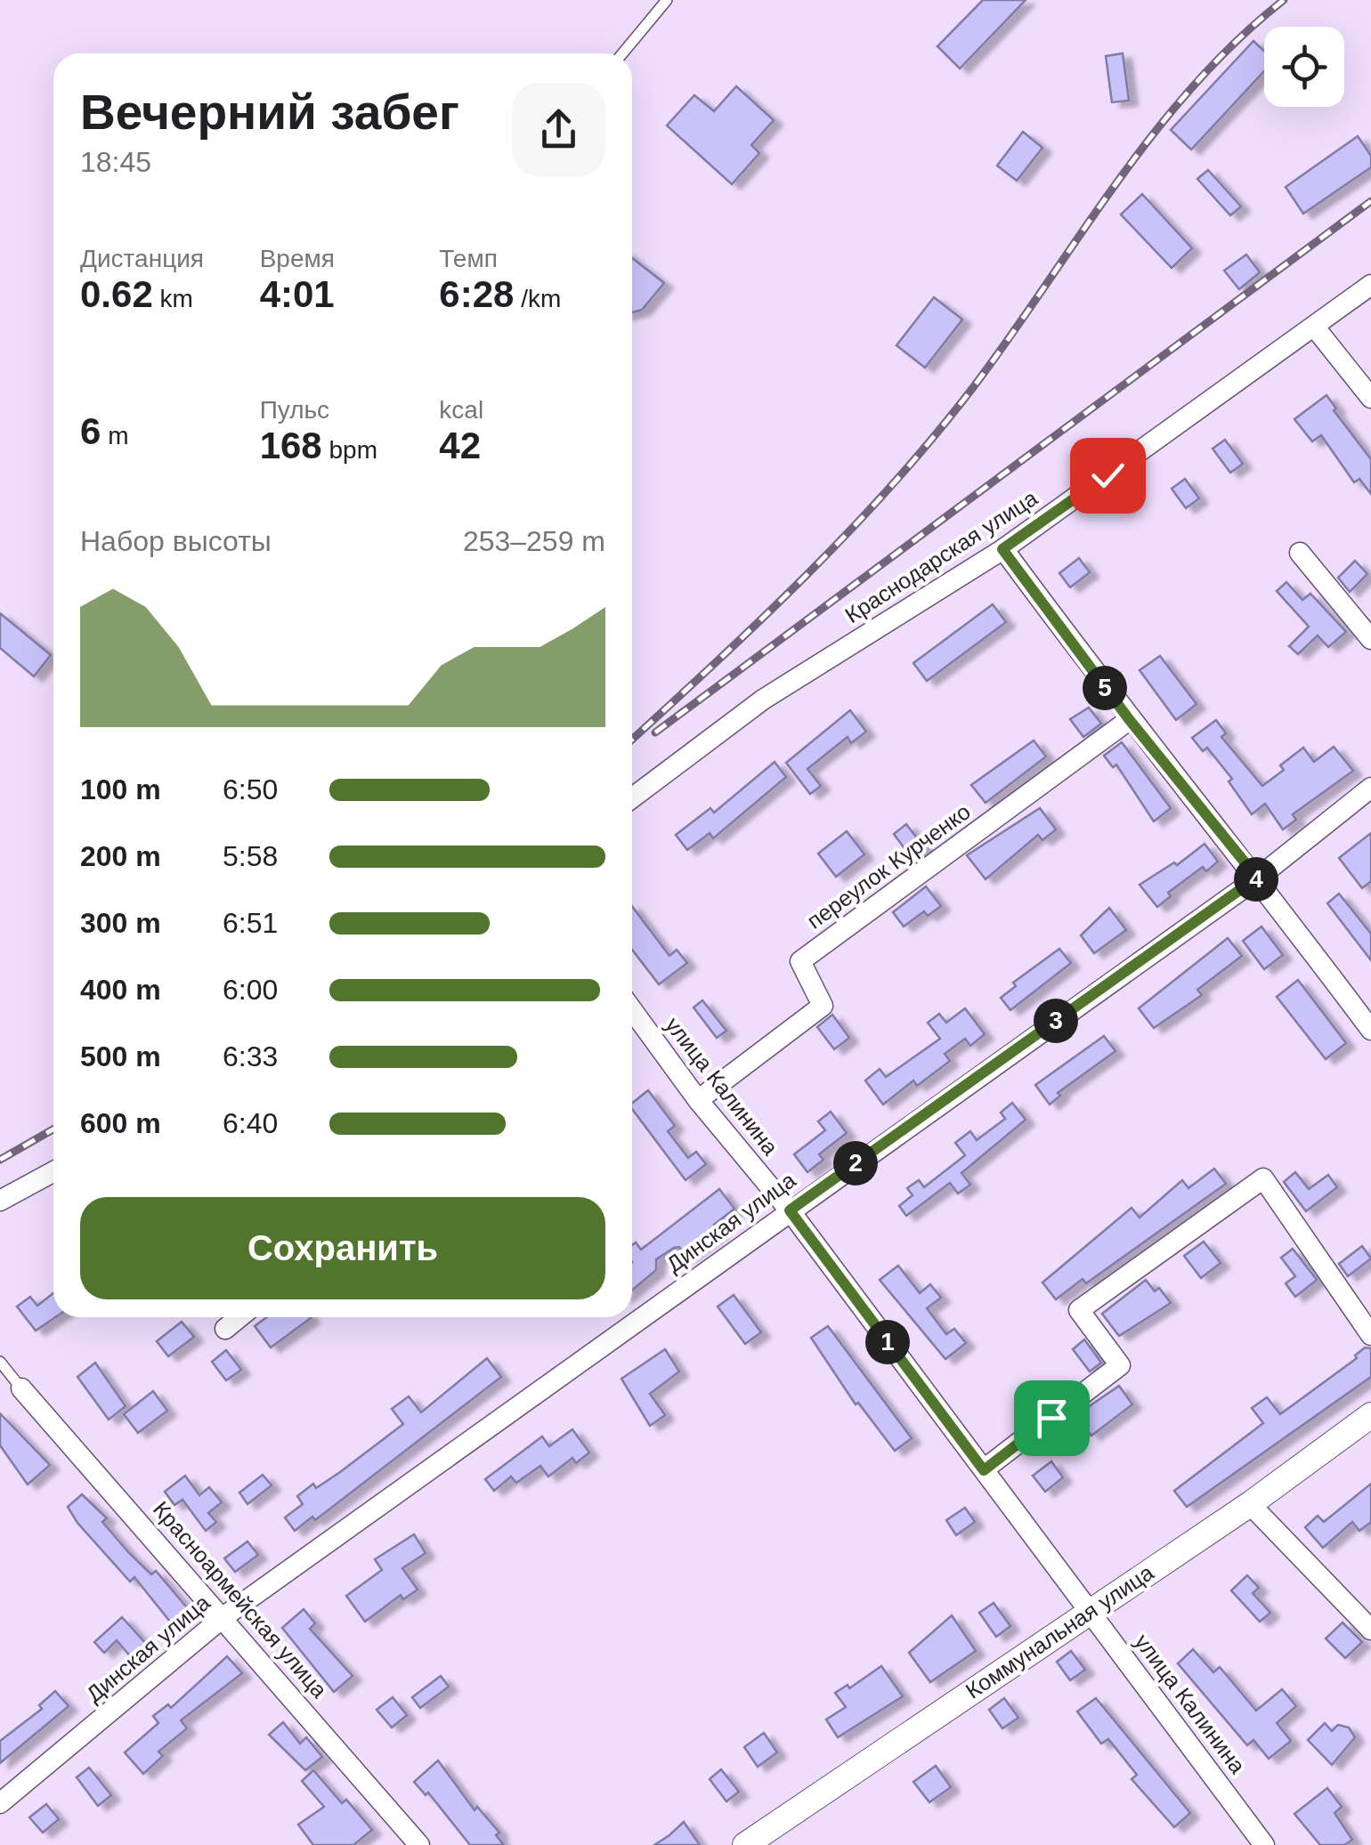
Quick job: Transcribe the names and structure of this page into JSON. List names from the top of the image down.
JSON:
{
  "streets": {
    "street": [
      "Краснодарская улица",
      "переулок Курченко",
      "улица Калинина",
      "Динская улица",
      "Красноармейская улица",
      "Коммунальная улица"
    ]
  },
  "crossings": [
    ["переулок Курченко", "улица Калинина"],
    ["улица Калинина", "Динская улица"],
    ["улица Калинина", "Коммунальная улица"],
    ["Динская улица", "Красноармейская улица"]
  ],
  "page": {
    "heading": ["Вечерний забег", "18:45"],
    "stats": [
      ["Дистанция", "0.62 km"],
      ["Время", "4:01"],
      ["Темп", "6:28 /km"],
      ["6 m"],
      ["Пульс", "168 bpm"],
      ["kcal", "42"]
    ],
    "chart": ["Набор высоты", "253–259 m"],
    "pins": [
      "5",
      "4",
      "3",
      "2",
      "1"
    ],
    "list": [
      {
        "name": "100 m",
        "note": "6:50"
      },
      {
        "name": "200 m",
        "note": "5:58"
      },
      {
        "name": "300 m",
        "note": "6:51"
      },
      {
        "name": "400 m",
        "note": "6:00"
      },
      {
        "name": "500 m",
        "note": "6:33"
      },
      {
        "name": "600 m",
        "note": "6:40"
      }
    ],
    "buttons": "Сохранить"
  }
}
